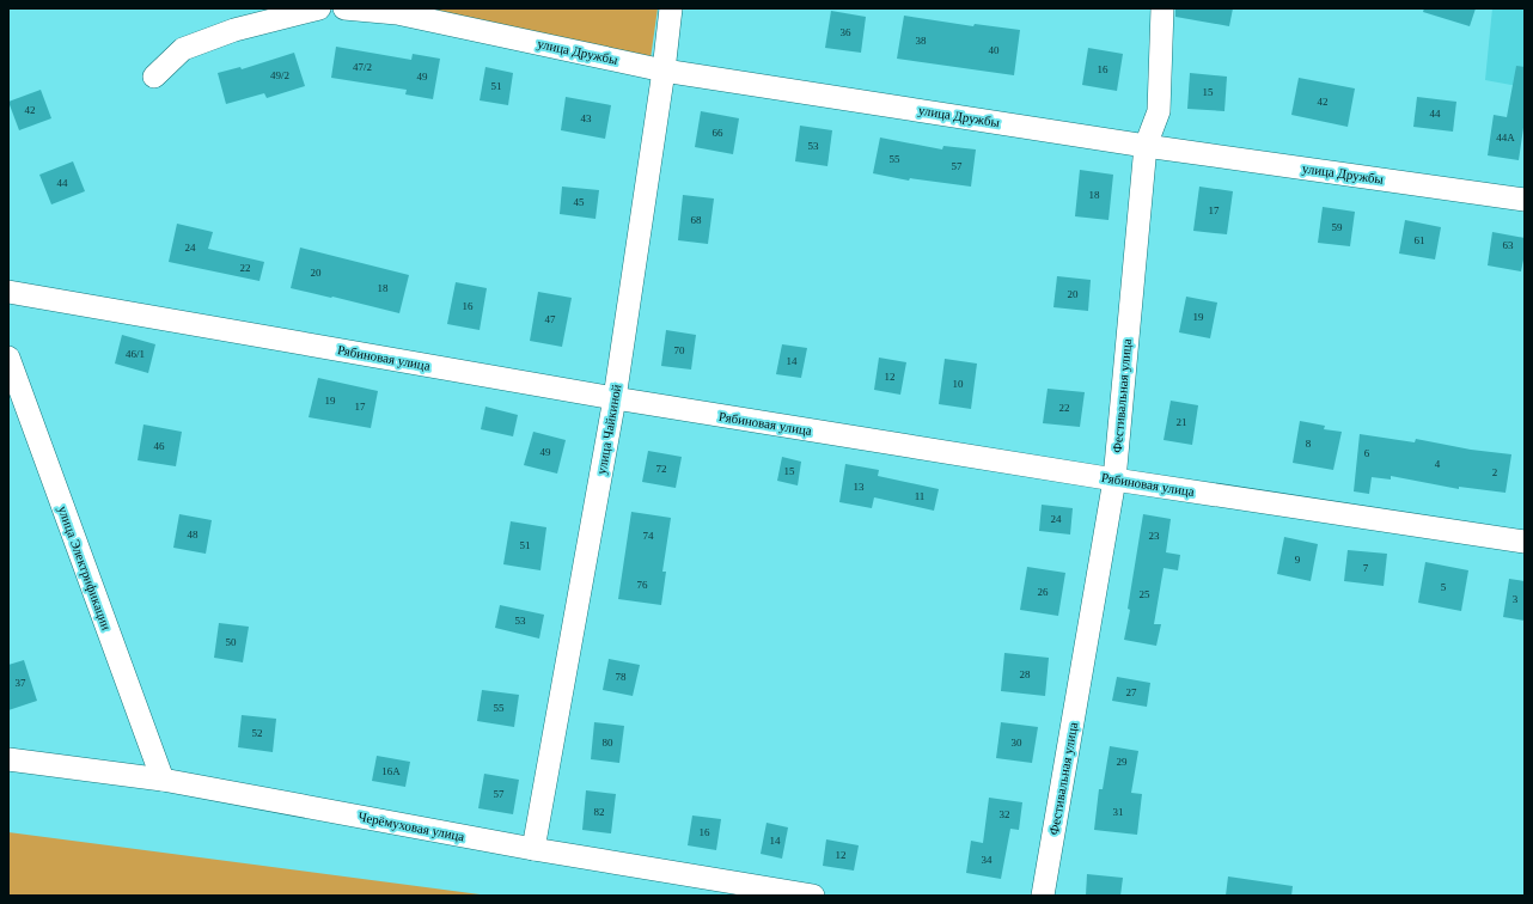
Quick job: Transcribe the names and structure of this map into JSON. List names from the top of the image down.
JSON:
{
  "streets": {
    "street": [
      "улица Дружбы",
      "Рябиновая улица",
      "Фестивальная улица",
      "улица Чайкиной",
      "улица Электрификации",
      "Черёмуховая улица"
    ]
  },
  "crossings": [
    ["улица Дружбы", "Фестивальная улица"],
    ["улица Дружбы", "улица Чайкиной"],
    ["Рябиновая улица", "Фестивальная улица"],
    ["Рябиновая улица", "улица Чайкиной"],
    ["улица Чайкиной", "Черёмуховая улица"],
    ["улица Электрификации", "Черёмуховая улица"]
  ],
  "house_numbers": [
    "36",
    "38",
    "40",
    "47/2",
    "16",
    "49/2",
    "49",
    "51",
    "15",
    "42",
    "42",
    "44",
    "43",
    "66",
    "44А",
    "53",
    "55",
    "57",
    "44",
    "18",
    "45",
    "17",
    "68",
    "59",
    "61",
    "63",
    "24",
    "22",
    "20",
    "18",
    "20",
    "16",
    "19",
    "47",
    "70",
    "46/1",
    "14",
    "12",
    "10",
    "19",
    "17",
    "22",
    "21",
    "8",
    "46",
    "49",
    "6",
    "4",
    "72",
    "15",
    "2",
    "13",
    "11",
    "24",
    "48",
    "74",
    "23",
    "51",
    "9",
    "7",
    "76",
    "5",
    "26",
    "25",
    "3",
    "53",
    "50",
    "28",
    "78",
    "37",
    "27",
    "55",
    "52",
    "80",
    "30",
    "29",
    "16А",
    "57",
    "82",
    "31",
    "32",
    "16",
    "14",
    "12",
    "34"
  ]
}
